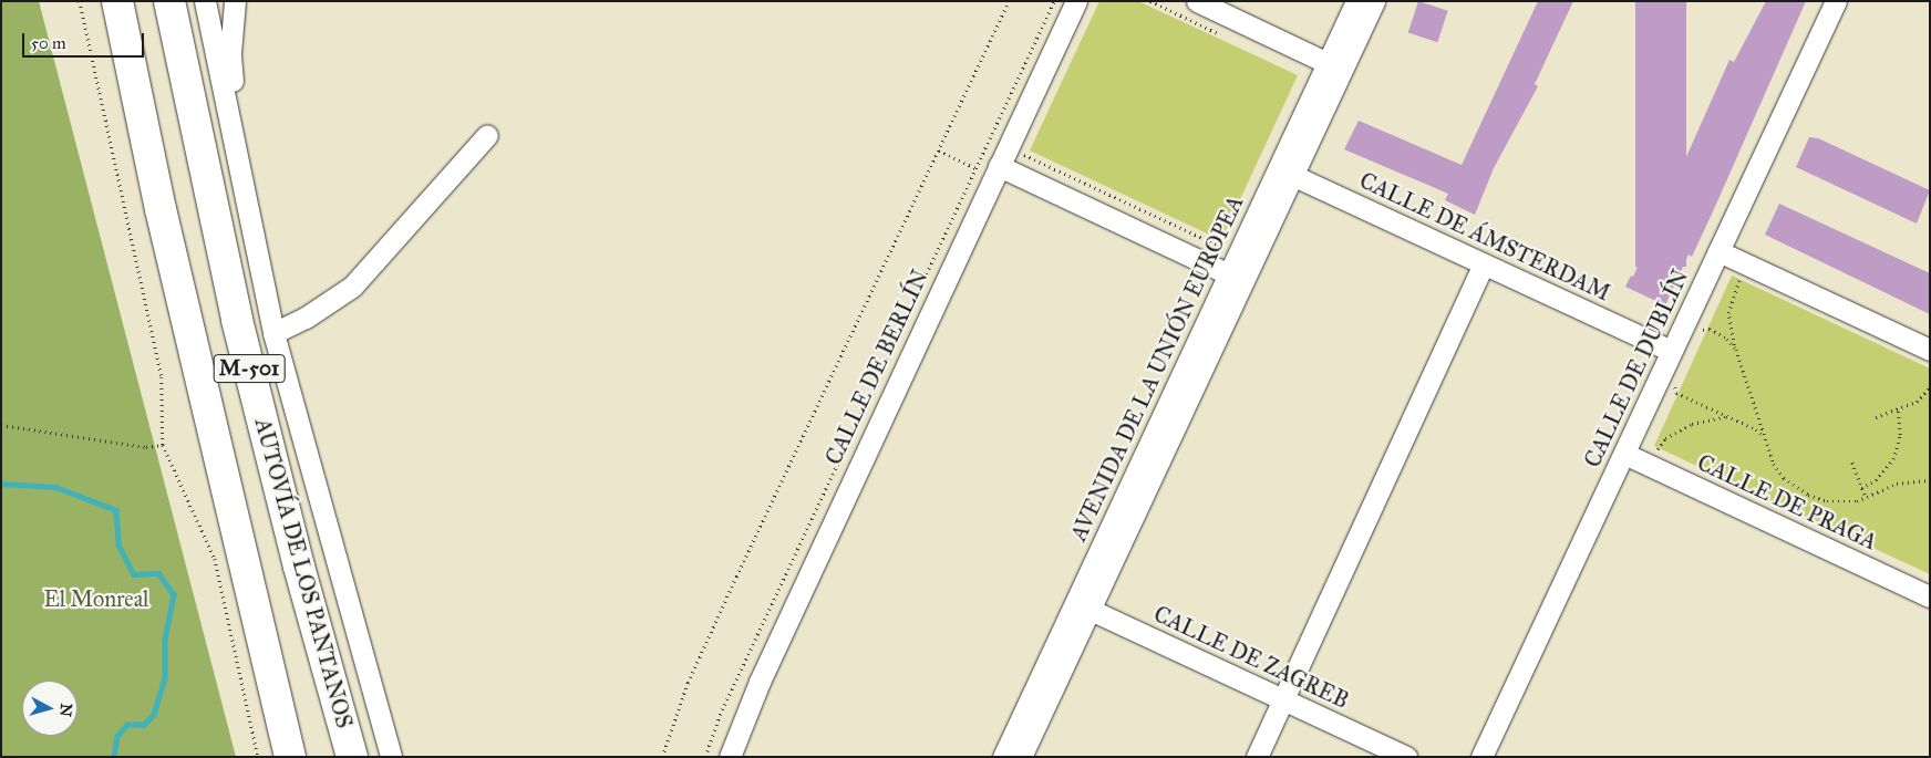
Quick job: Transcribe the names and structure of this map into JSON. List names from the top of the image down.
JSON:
{
  "streets": {
    "highway": ["M-501", "AUTOVÍA DE LOS PANTANOS"],
    "street": [
      "CALLE DE ÁMSTERDAM",
      "CALLE DE BERLÍN",
      "AVENIDA DE LA UNIÓN EUROPEA",
      "CALLE DE DUBLÍN",
      "CALLE DE PRAGA",
      "CALLE DE ZAGREB"
    ]
  },
  "crossings": [
    ["CALLE DE ÁMSTERDAM", "AVENIDA DE LA UNIÓN EUROPEA"],
    ["CALLE DE ÁMSTERDAM", "CALLE DE DUBLÍN"],
    ["AVENIDA DE LA UNIÓN EUROPEA", "CALLE DE ZAGREB"],
    ["CALLE DE DUBLÍN", "CALLE DE PRAGA"]
  ],
  "parks": ["El Monreal"],
  "scale_bar": "50 m",
  "north": "right"
}
